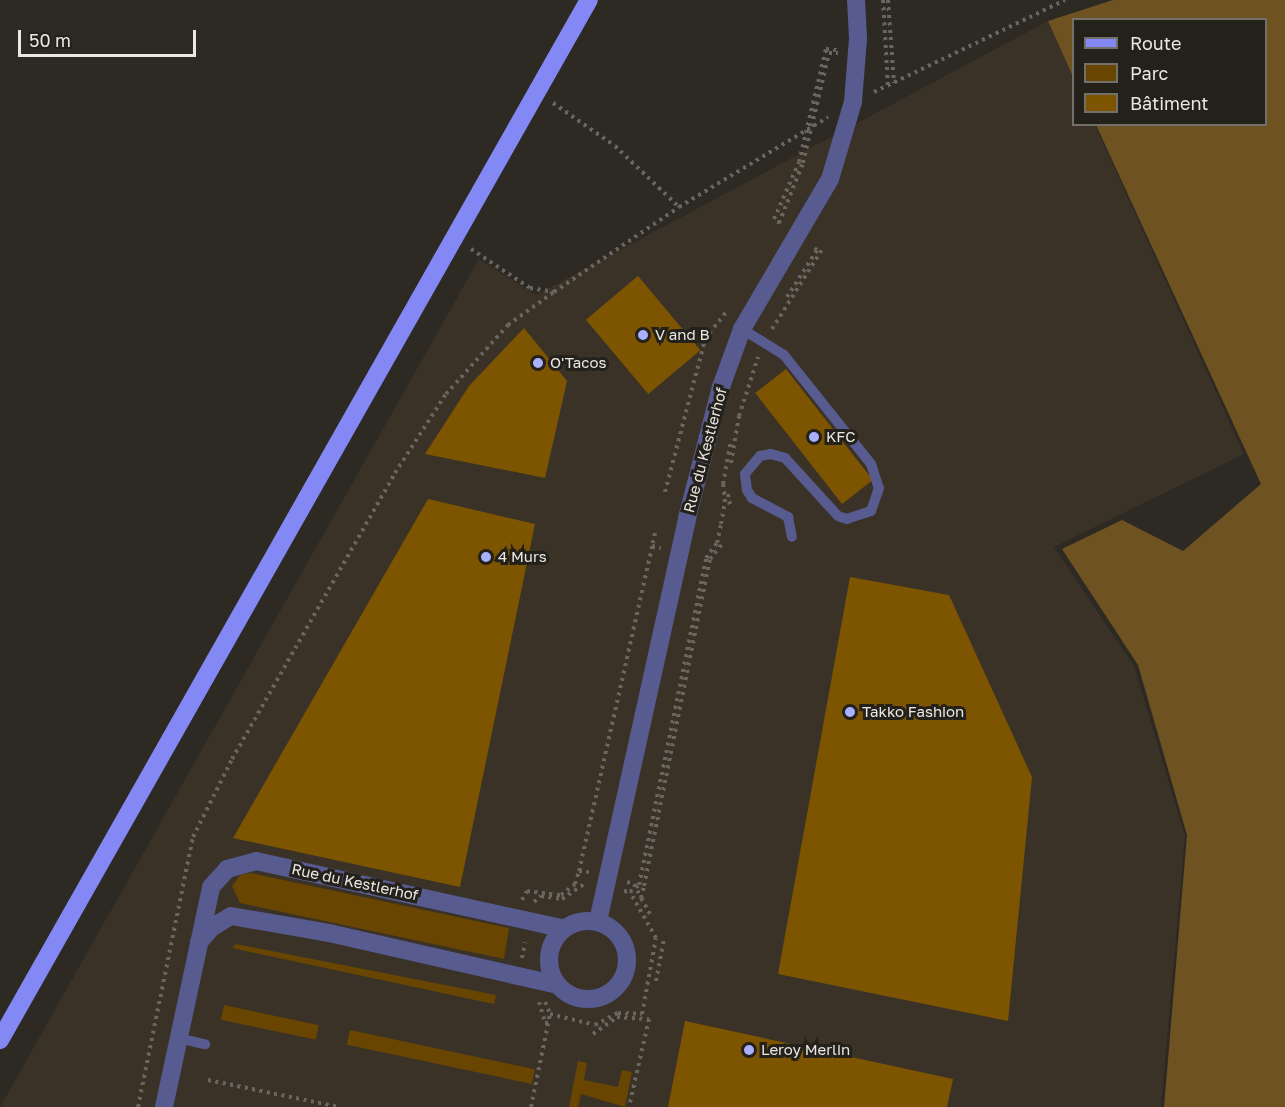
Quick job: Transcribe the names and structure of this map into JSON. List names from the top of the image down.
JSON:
{
  "streets": {
    "street": ["Rue du Kestlerhof"]
  },
  "places": [
    "V and B",
    "O'Tacos",
    "KFC",
    "4 Murs",
    "Takko Fashion",
    "Leroy Merlin"
  ],
  "legend": ["Route", "Parc", "Bâtiment"],
  "scale_bar": "50 m"
}
